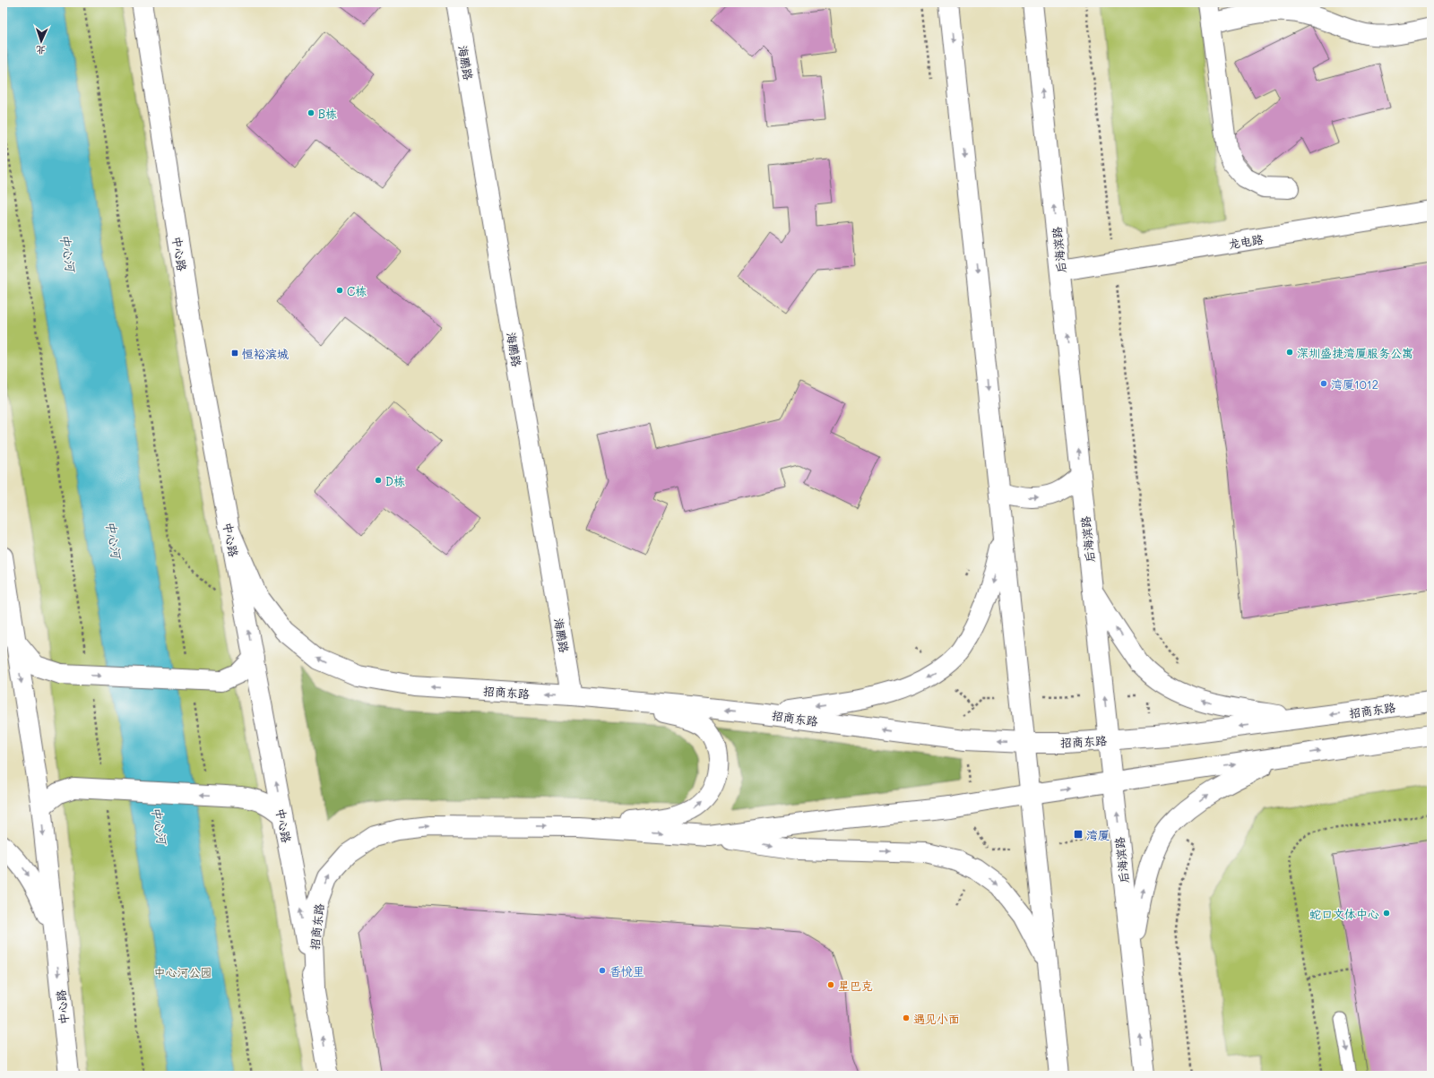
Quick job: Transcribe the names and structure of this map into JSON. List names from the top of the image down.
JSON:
{
  "streets": {
    "main road": [
      "海鹏路",
      "龙电路",
      "后海滨路",
      "中心路",
      "招商东路"
    ]
  },
  "crossings": [
    ["海鹏路", "招商东路"],
    ["龙电路", "后海滨路"],
    ["后海滨路", "招商东路"],
    ["中心路", "招商东路"]
  ],
  "water": ["中心河"],
  "parks": ["中心河公园"],
  "places": {
    "other": [
      "B栋",
      "C栋",
      "深圳盛捷湾厦服务公寓",
      "湾厦1012",
      "D栋",
      "蛇口文体中心",
      "香悦里",
      "星巴克",
      "遇见小面"
    ],
    "transit": ["恒裕滨城", "湾厦"]
  },
  "north": "bottom"
}
